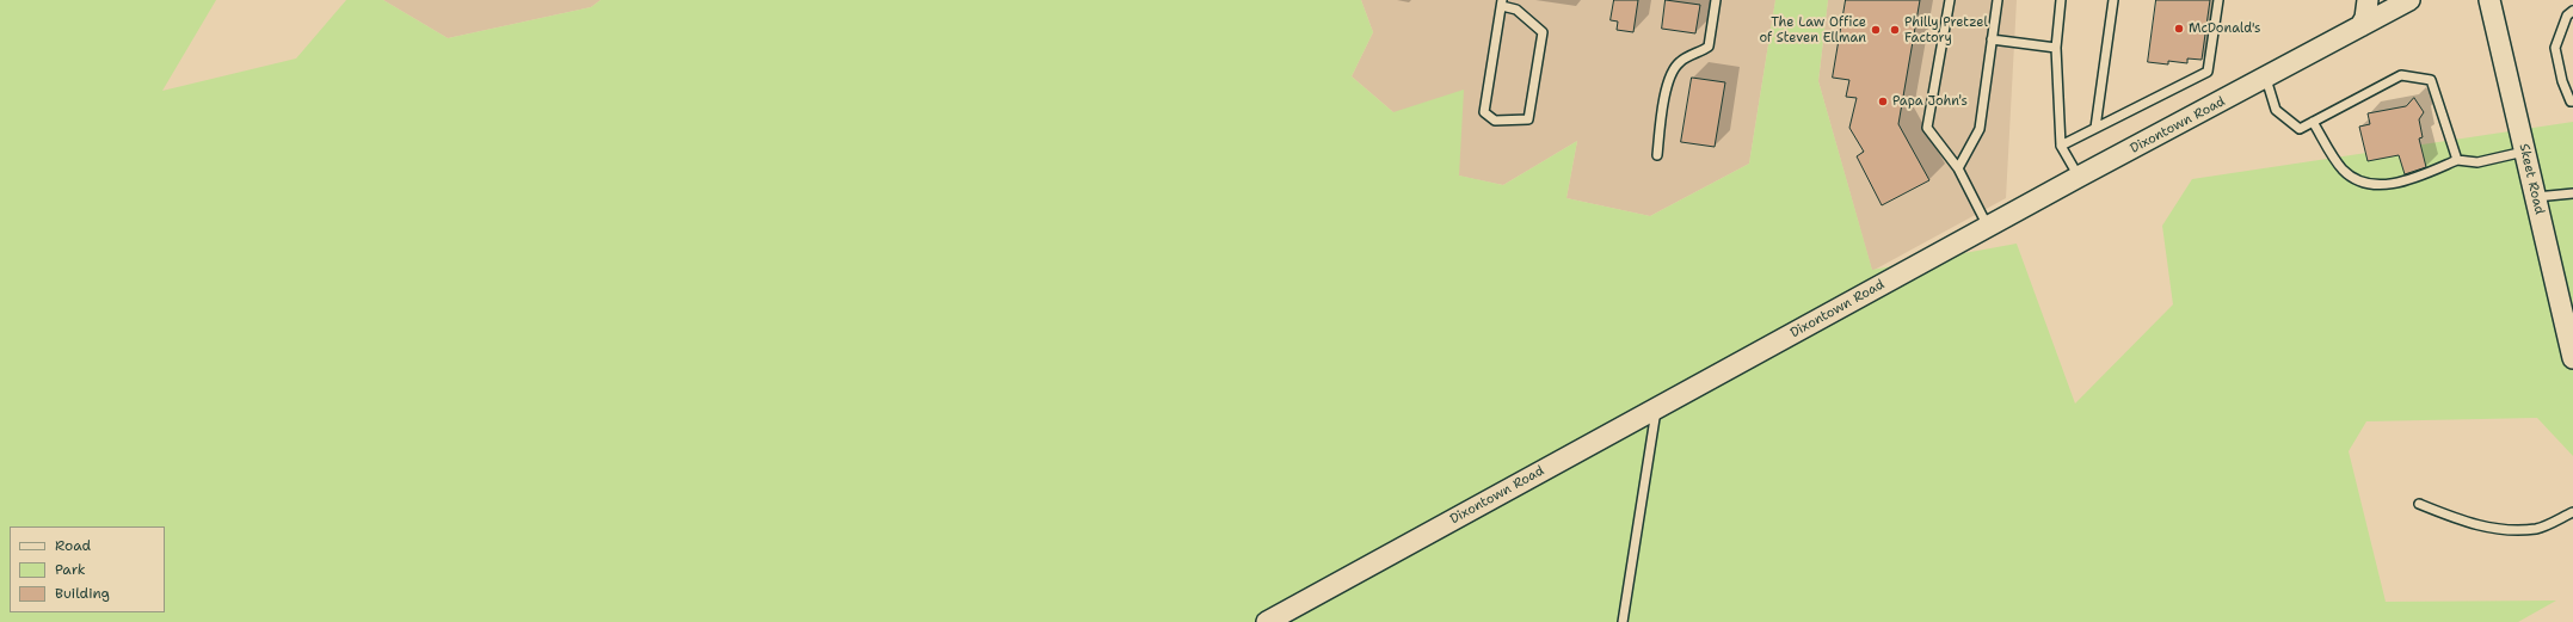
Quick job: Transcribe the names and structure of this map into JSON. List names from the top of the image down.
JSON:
{
  "streets": {
    "street": ["Dixontown Road", "Skeet Road"]
  },
  "places": [
    "McDonald's",
    "The Law Office of Steven Ellman",
    "Philly Pretzel Factory",
    "Papa John's"
  ],
  "legend": ["Road", "Park", "Building"]
}
